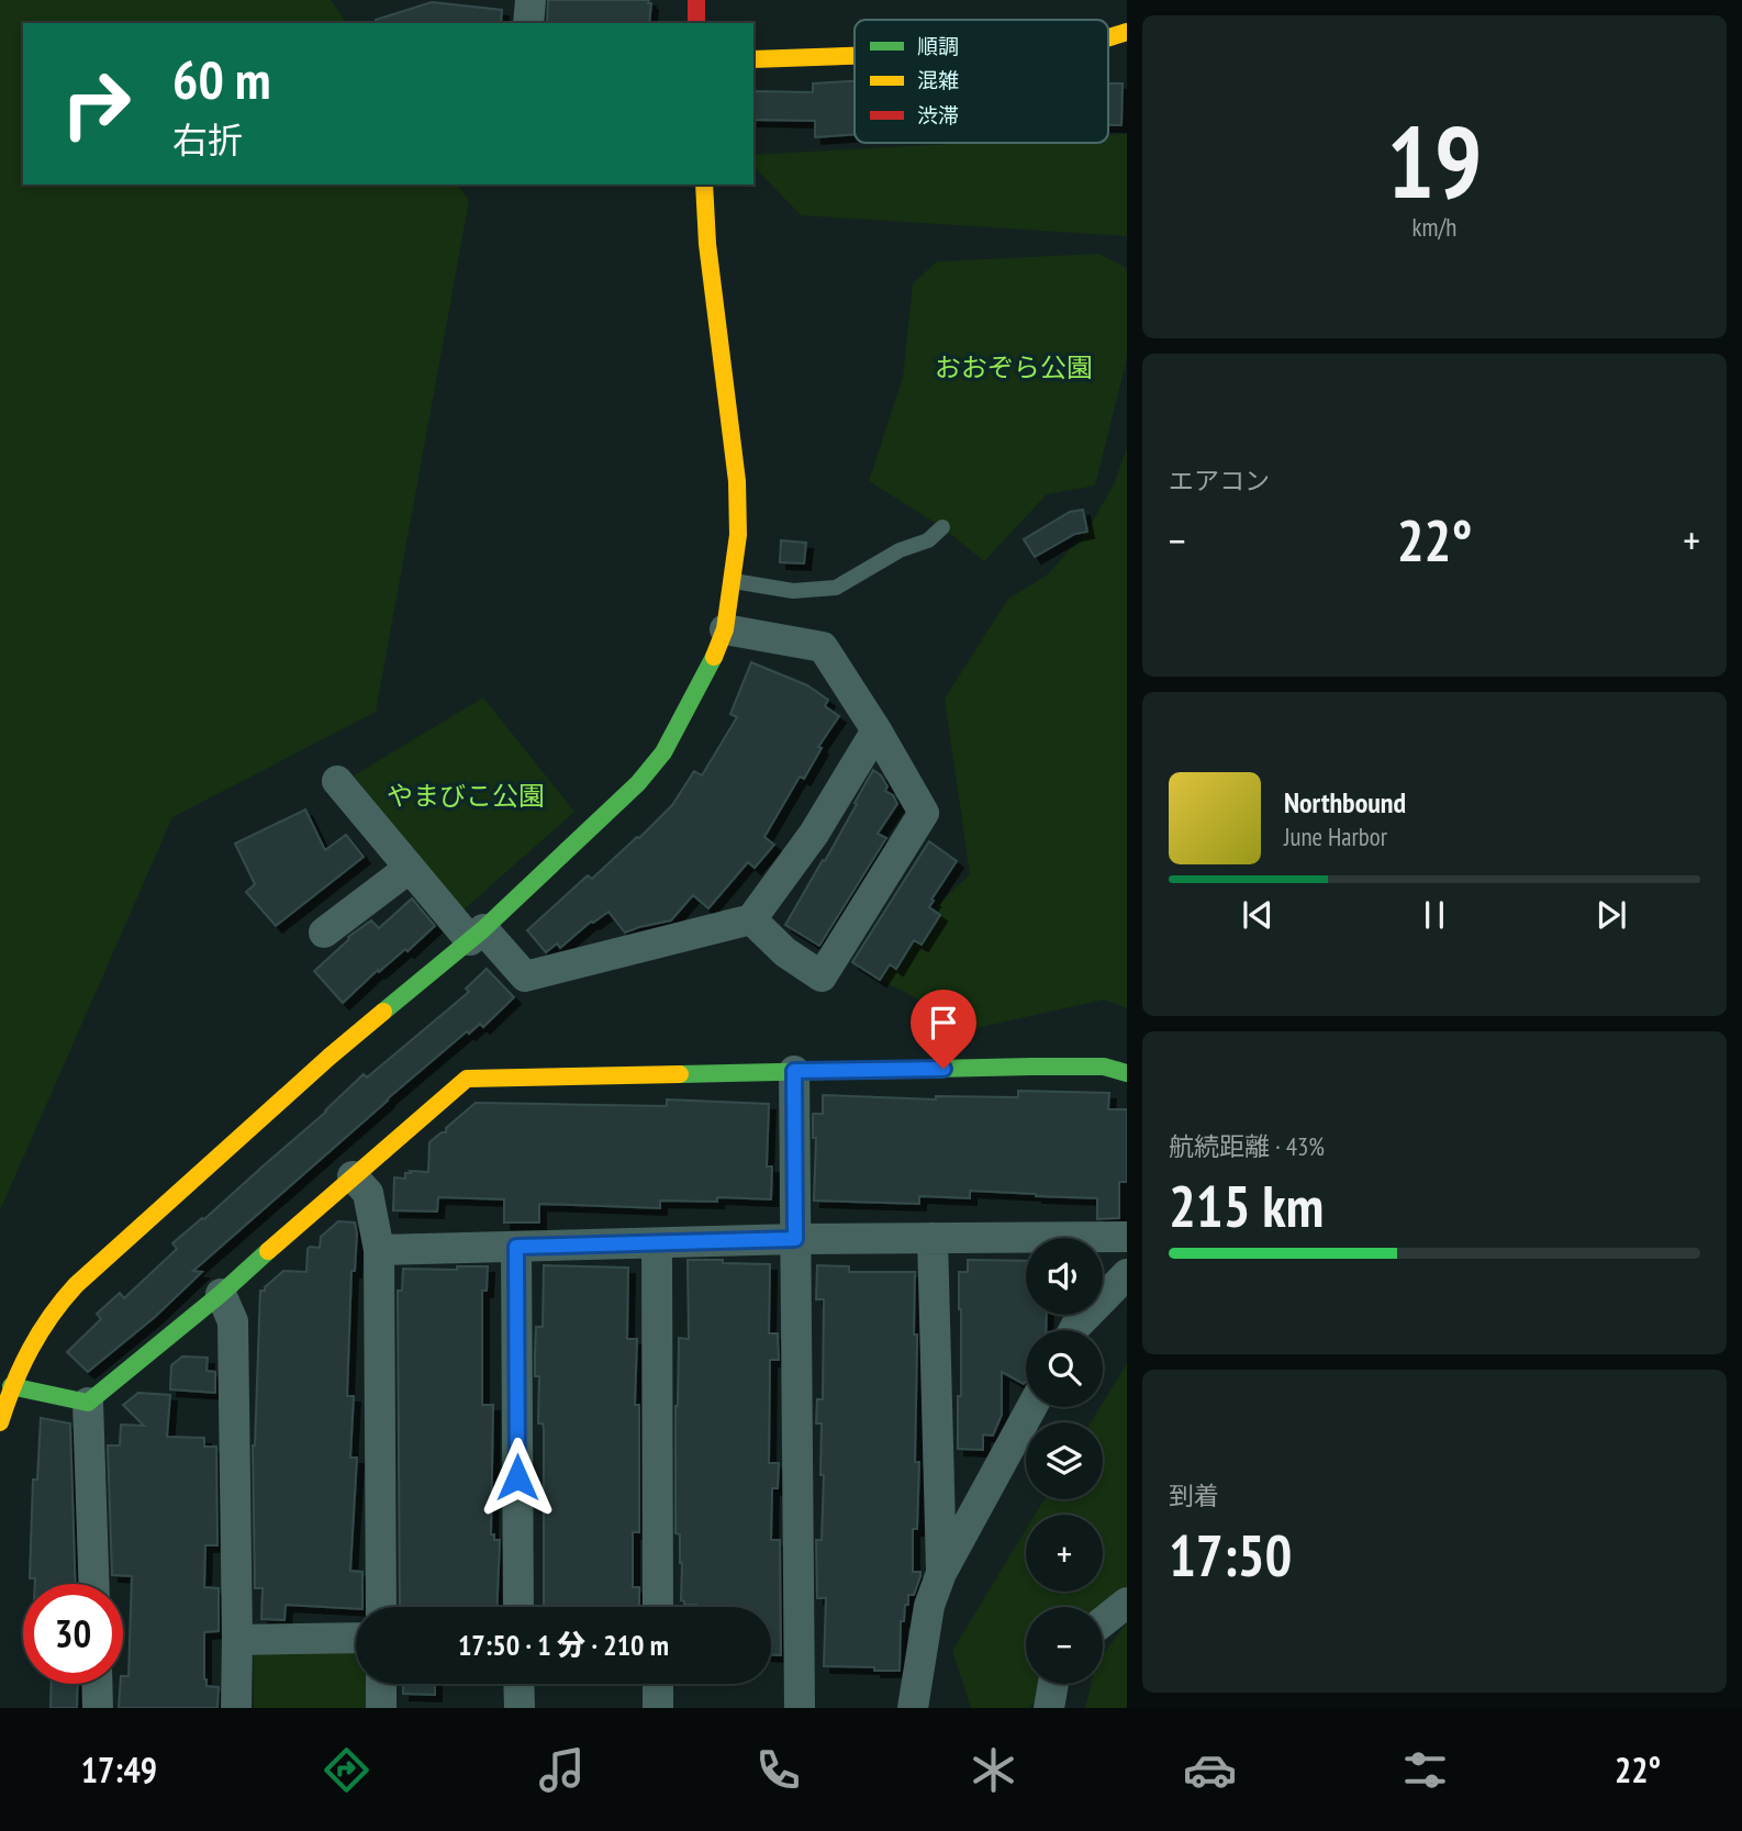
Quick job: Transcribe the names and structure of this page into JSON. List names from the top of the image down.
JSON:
{
  "parks": ["おおぞら公園", "やまびこ公園"],
  "legend": ["順調", "混雑", "渋滞"],
  "page": {
    "tile": [
      ["19", "km/h"],
      "エアコン",
      ["航続距離 · 43%", "215 km"],
      ["到着", "17:50"]
    ],
    "turn": ["60 m", "右折"],
    "heat": ["−", "22°", "+"],
    "song": ["Northbound", "June Harbor"],
    "map_buttons": ["+", "−"],
    "limit": "30",
    "trip": "17:50 · 1 分 · 210 m",
    "tabs": ["17:49", "22°"]
  }
}
